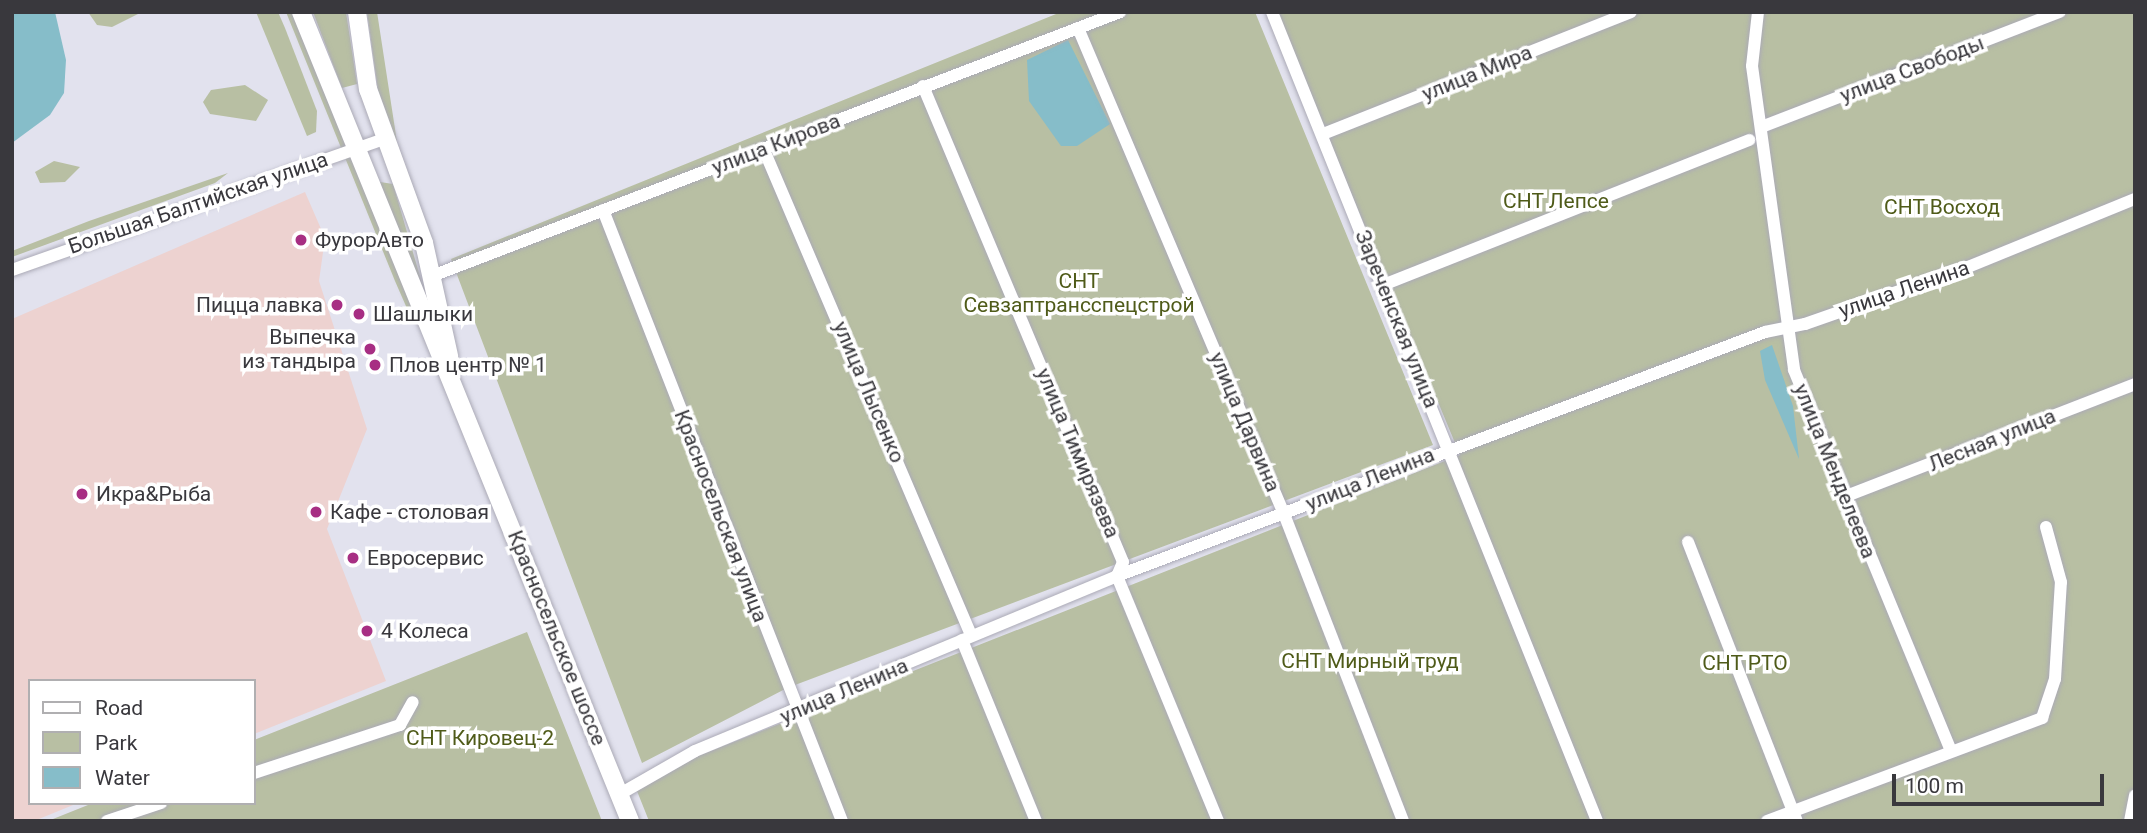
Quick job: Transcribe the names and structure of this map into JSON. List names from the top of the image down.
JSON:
{
  "streets": {
    "main road": ["Красносельское шоссе"],
    "street": [
      "улица Свободы",
      "улица Мира",
      "улица Кирова",
      "Большая Балтийская улица",
      "улица Ленина",
      "Зареченская улица",
      "улица Лысенко",
      "улица Дарвина",
      "Лесная улица",
      "улица Тимирязева",
      "улица Менделеева",
      "Красносельская улица"
    ]
  },
  "crossings": [
    ["улица Свободы", "улица Менделеева"],
    ["улица Мира", "Зареченская улица"],
    ["улица Кирова", "улица Лысенко"],
    ["улица Кирова", "улица Дарвина"],
    ["улица Кирова", "улица Тимирязева"],
    ["улица Кирова", "Красносельская улица"],
    ["улица Кирова", "Красносельское шоссе"],
    ["Большая Балтийская улица", "Красносельское шоссе"],
    ["улица Ленина", "Зареченская улица"],
    ["улица Ленина", "улица Лысенко"],
    ["улица Ленина", "улица Дарвина"],
    ["улица Ленина", "улица Тимирязева"],
    ["улица Ленина", "улица Менделеева"],
    ["улица Ленина", "Красносельская улица"],
    ["улица Ленина", "Красносельское шоссе"],
    ["Лесная улица", "улица Менделеева"]
  ],
  "parks": [
    "СНТ Лепсе",
    "СНТ Восход",
    "СНТ Севзаптрансспецстрой",
    "СНТ Мирный труд",
    "СНТ РТО",
    "СНТ Кировец-2"
  ],
  "places": [
    "ФурорАвто",
    "Пицца лавка",
    "Шашлыки",
    "Выпечка из тандыра",
    "Плов центр № 1",
    "Икра&Рыба",
    "Кафе - столовая",
    "Евросервис",
    "4 Колеса"
  ],
  "legend": ["Road", "Park", "Water"],
  "scale_bar": "100 m"
}
